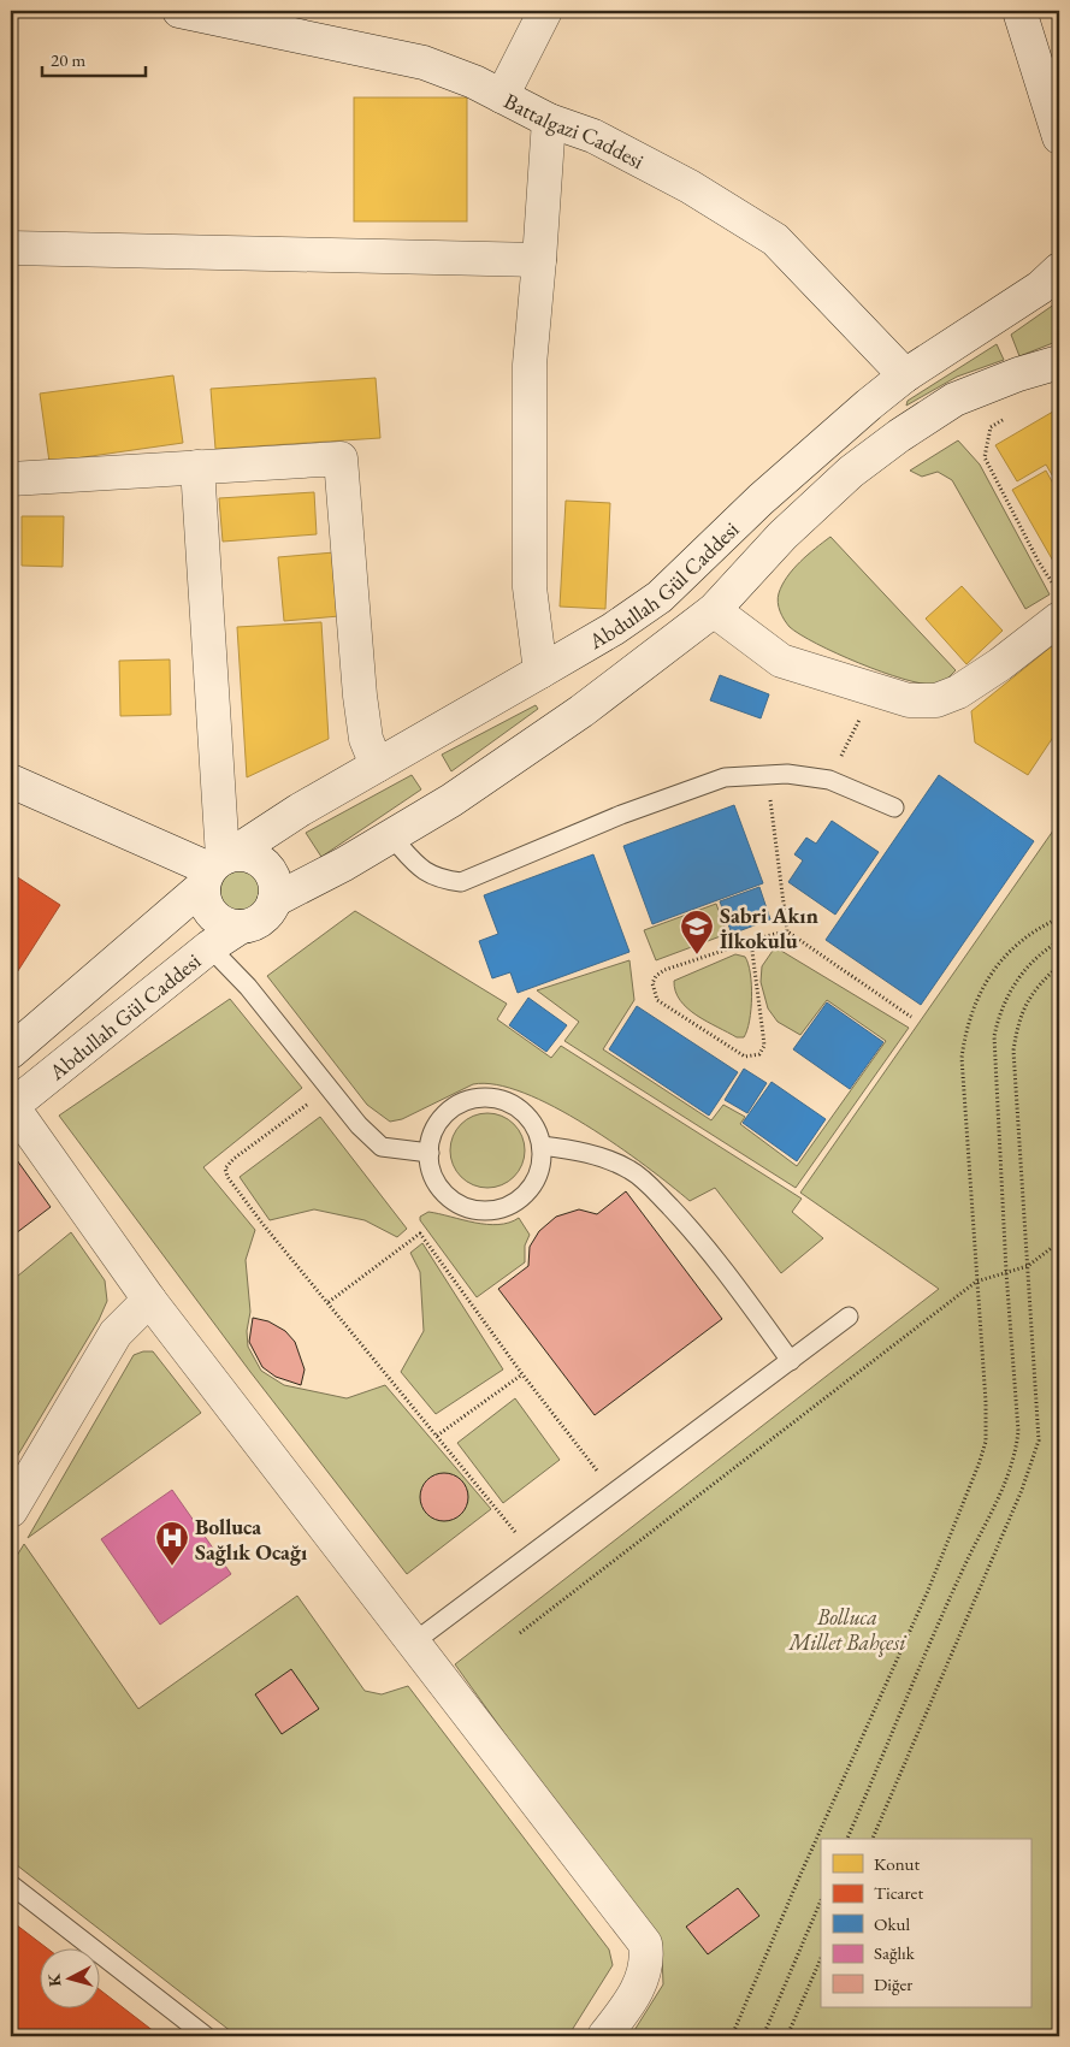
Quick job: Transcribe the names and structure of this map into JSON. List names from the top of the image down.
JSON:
{
  "streets": {
    "street": ["Battalgazi Caddesi", "Abdullah Gül Caddesi"]
  },
  "crossings": [
    ["Battalgazi Caddesi", "Abdullah Gül Caddesi"]
  ],
  "parks": ["Bolluca Millet Bahçesi"],
  "places": {
    "school or university": ["Sabri Akın İlkokulu"],
    "hospital": ["Bolluca Sağlık Ocağı"]
  },
  "legend": [
    "Konut",
    "Ticaret",
    "Okul",
    "Sağlık",
    "Diğer"
  ],
  "scale_bar": "20 m",
  "north": "left"
}
